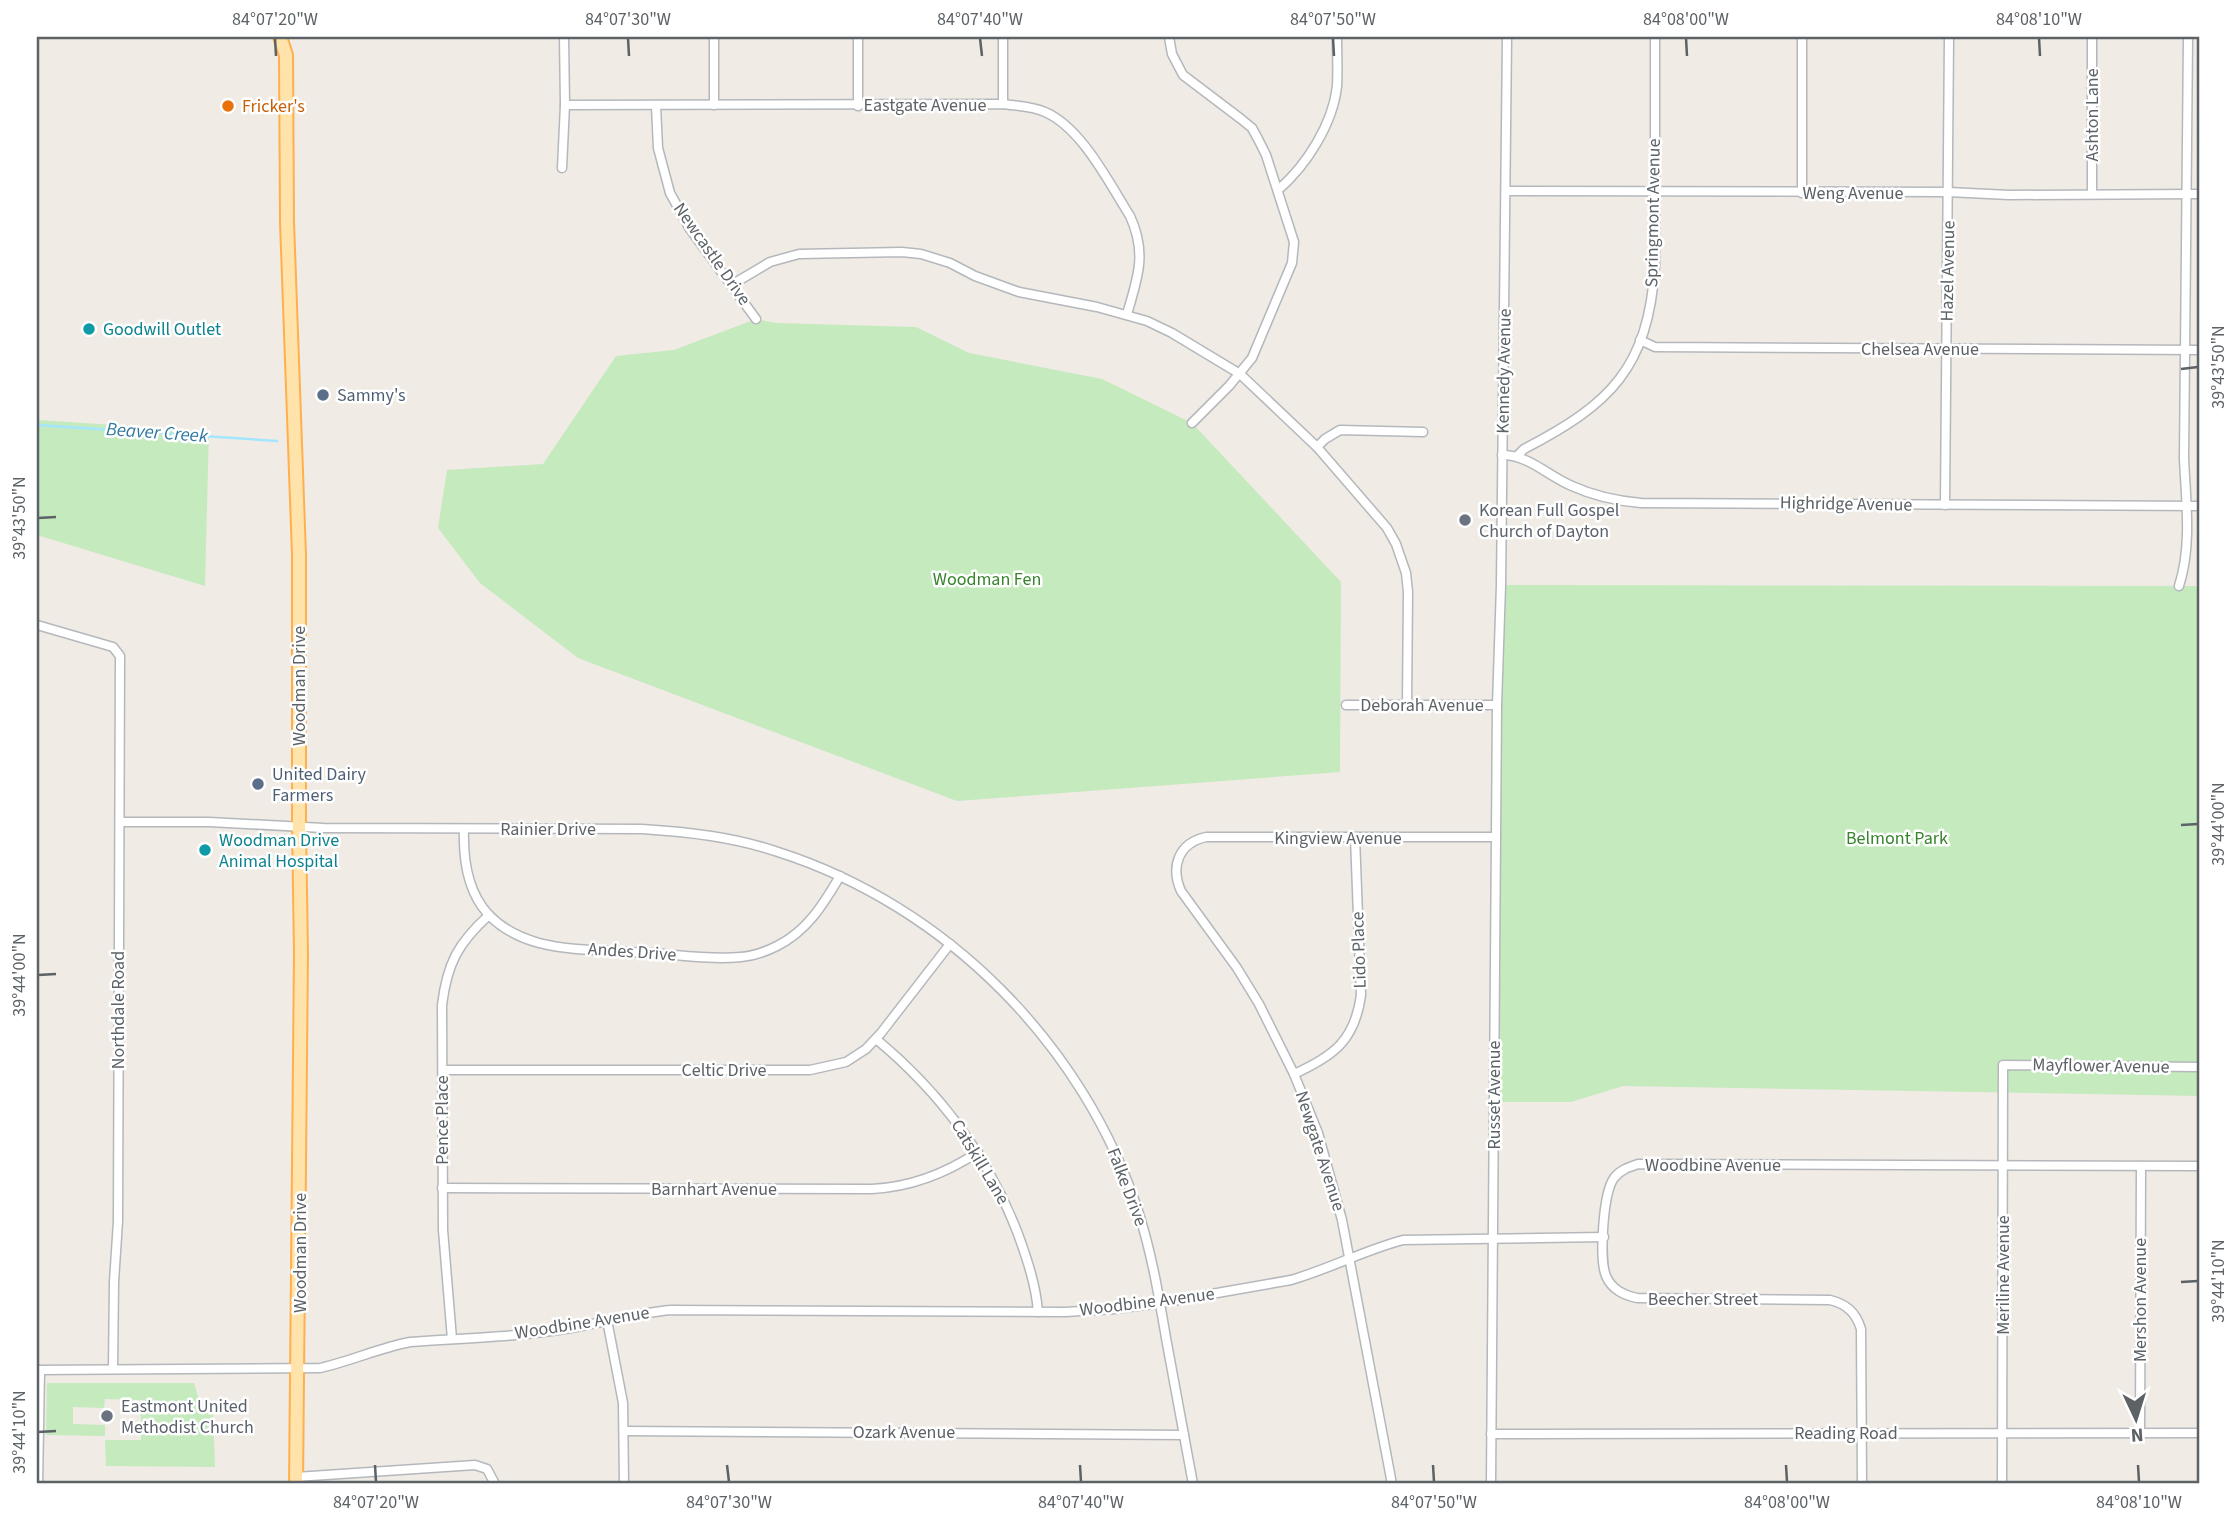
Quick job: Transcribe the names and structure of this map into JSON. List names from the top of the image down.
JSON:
{
  "streets": {
    "main road": ["Woodman Drive"],
    "street": [
      "Eastgate Avenue",
      "Ashton Lane",
      "Weng Avenue",
      "Springmont Avenue",
      "Newcastle Drive",
      "Hazel Avenue",
      "Chelsea Avenue",
      "Kennedy Avenue",
      "Highridge Avenue",
      "Deborah Avenue",
      "Rainier Drive",
      "Kingview Avenue",
      "Lido Place",
      "Andes Drive",
      "Northdale Road",
      "Mayflower Avenue",
      "Celtic Drive",
      "Russet Avenue",
      "Pence Place",
      "Newgate Avenue",
      "Catskill Lane",
      "Woodbine Avenue",
      "Falke Drive",
      "Barnhart Avenue",
      "Meriline Avenue",
      "Beecher Street",
      "Mershon Avenue",
      "Ozark Avenue",
      "Reading Road"
    ]
  },
  "crossings": [
    ["Eastgate Avenue", "Newcastle Drive"],
    ["Ashton Lane", "Weng Avenue"],
    ["Weng Avenue", "Springmont Avenue"],
    ["Weng Avenue", "Hazel Avenue"],
    ["Weng Avenue", "Kennedy Avenue"],
    ["Springmont Avenue", "Chelsea Avenue"],
    ["Springmont Avenue", "Highridge Avenue"],
    ["Hazel Avenue", "Chelsea Avenue"],
    ["Hazel Avenue", "Highridge Avenue"],
    ["Kennedy Avenue", "Highridge Avenue"],
    ["Kennedy Avenue", "Deborah Avenue"],
    ["Kennedy Avenue", "Russet Avenue"],
    ["Woodman Drive", "Rainier Drive"],
    ["Woodman Drive", "Woodbine Avenue"],
    ["Deborah Avenue", "Russet Avenue"],
    ["Rainier Drive", "Andes Drive"],
    ["Rainier Drive", "Northdale Road"],
    ["Rainier Drive", "Celtic Drive"],
    ["Rainier Drive", "Falke Drive"],
    ["Kingview Avenue", "Lido Place"],
    ["Kingview Avenue", "Russet Avenue"],
    ["Kingview Avenue", "Newgate Avenue"],
    ["Lido Place", "Newgate Avenue"],
    ["Andes Drive", "Pence Place"],
    ["Northdale Road", "Woodbine Avenue"],
    ["Mayflower Avenue", "Meriline Avenue"],
    ["Celtic Drive", "Pence Place"],
    ["Celtic Drive", "Catskill Lane"],
    ["Celtic Drive", "Falke Drive"],
    ["Russet Avenue", "Woodbine Avenue"],
    ["Russet Avenue", "Reading Road"],
    ["Pence Place", "Woodbine Avenue"],
    ["Pence Place", "Barnhart Avenue"],
    ["Newgate Avenue", "Woodbine Avenue"],
    ["Catskill Lane", "Woodbine Avenue"],
    ["Catskill Lane", "Barnhart Avenue"],
    ["Woodbine Avenue", "Falke Drive"],
    ["Woodbine Avenue", "Meriline Avenue"],
    ["Woodbine Avenue", "Beecher Street"],
    ["Woodbine Avenue", "Mershon Avenue"],
    ["Falke Drive", "Ozark Avenue"],
    ["Meriline Avenue", "Reading Road"],
    ["Beecher Street", "Reading Road"],
    ["Mershon Avenue", "Reading Road"]
  ],
  "water": ["Beaver Creek"],
  "parks": ["Woodman Fen", "Belmont Park"],
  "places": [
    "Fricker's",
    "Goodwill Outlet",
    "Sammy's",
    "Korean Full Gospel Church of Dayton",
    "United Dairy Farmers",
    "Woodman Drive Animal Hospital",
    "Eastmont United Methodist Church"
  ],
  "north": "bottom",
  "coordinates": [
    "84°07'20\"W",
    "84°07'30\"W",
    "84°07'40\"W",
    "84°07'50\"W",
    "84°08'00\"W",
    "84°08'10\"W",
    "39°43'50\"N",
    "39°44'00\"N",
    "39°44'10\"N"
  ]
}
